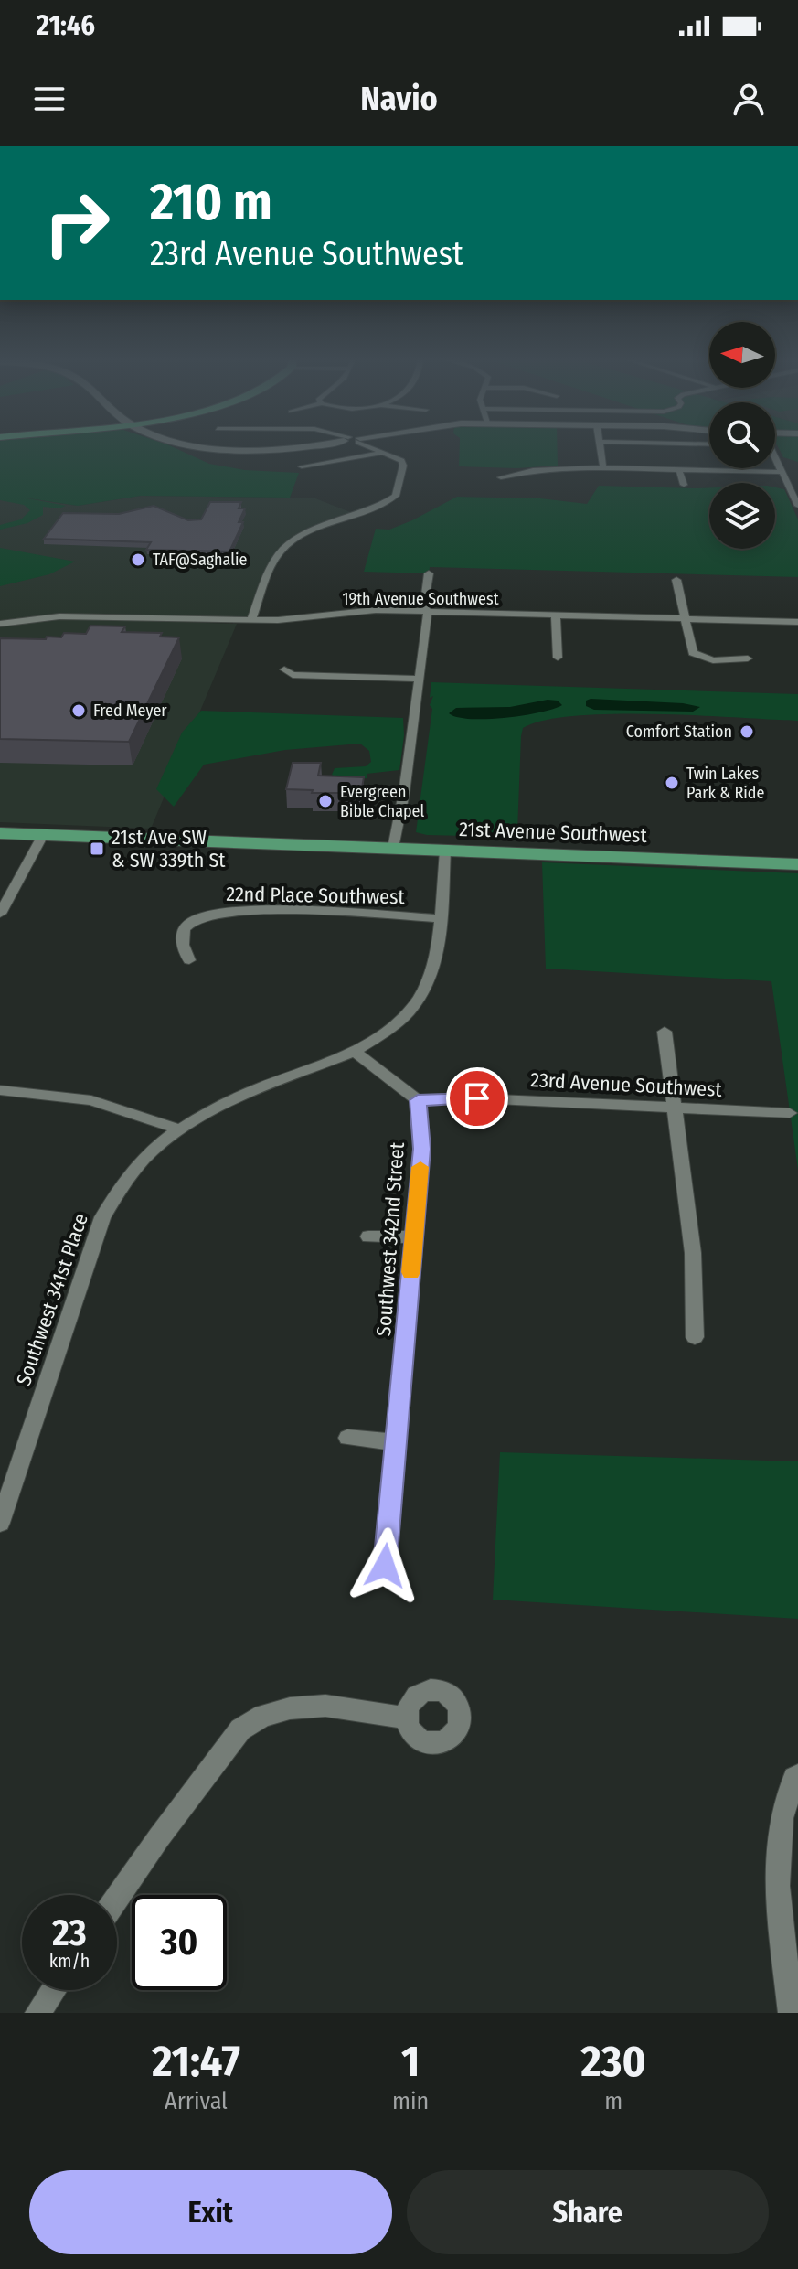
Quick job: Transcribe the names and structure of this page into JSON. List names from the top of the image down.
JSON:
{
  "streets": {
    "main road": ["21st Avenue Southwest"],
    "street": [
      "19th Avenue Southwest",
      "22nd Place Southwest",
      "23rd Avenue Southwest",
      "Southwest 342nd Street",
      "Southwest 341st Place"
    ]
  },
  "crossings": [
    ["23rd Avenue Southwest", "Southwest 342nd Street"]
  ],
  "places": {
    "other": [
      "TAF@Saghalie",
      "Fred Meyer",
      "Comfort Station",
      "Twin Lakes Park & Ride",
      "Evergreen Bible Chapel"
    ],
    "transit": ["21st Ave SW & SW 339th St"]
  },
  "north": "left",
  "page": {
    "status": "21:46",
    "header": "Navio",
    "turn": ["210 m", "23rd Avenue Southwest"],
    "speed": "23 km/h",
    "limit": "30",
    "eta": [
      "21:47",
      "Arrival",
      "1",
      "min",
      "230",
      "m"
    ],
    "buttons": ["Exit", "Share"]
  }
}
